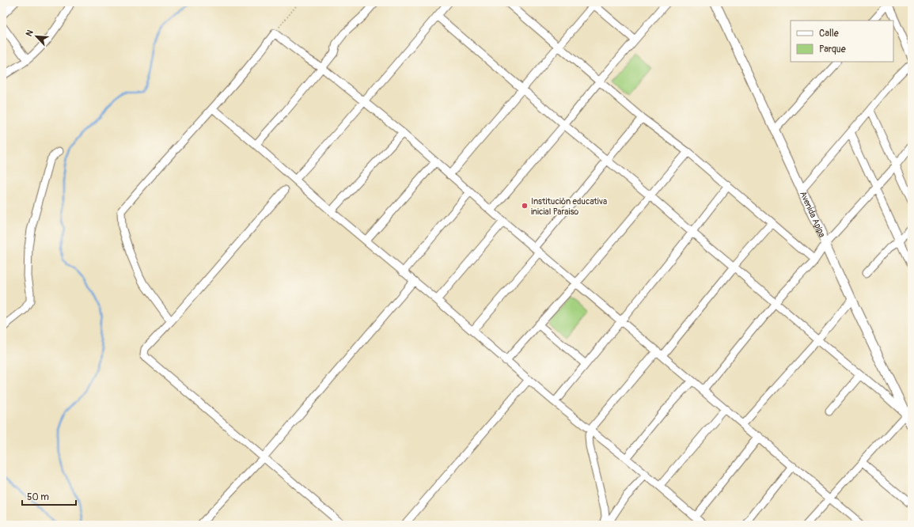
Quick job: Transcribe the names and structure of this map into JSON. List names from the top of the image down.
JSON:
{
  "streets": {
    "street": ["Avenida Apipa"]
  },
  "places": ["Institución educativa inicial Paraiso"],
  "legend": ["Calle", "Parque"],
  "scale_bar": "50 m",
  "north": "top left"
}
